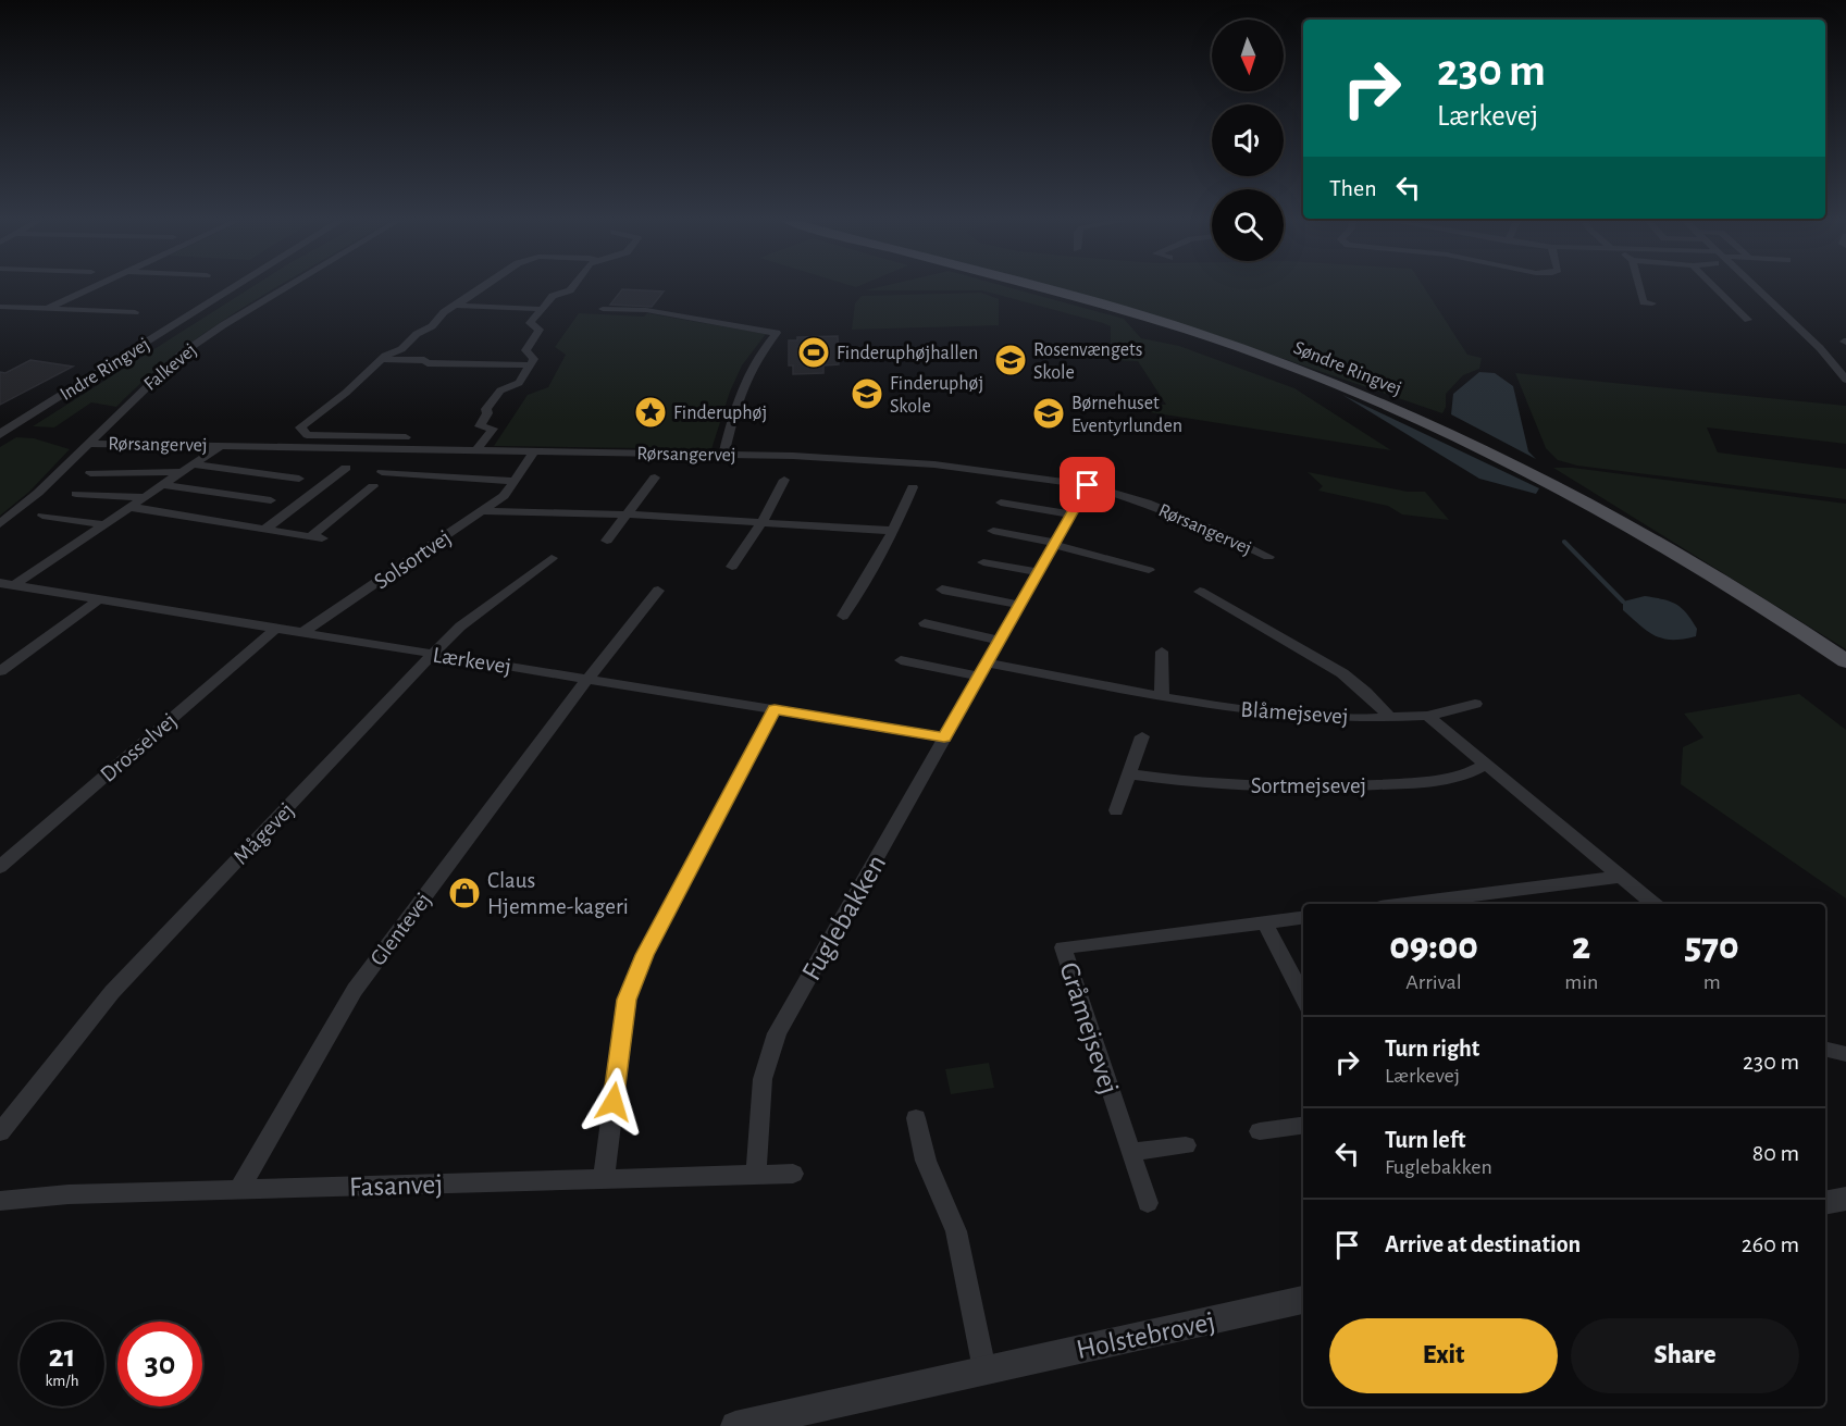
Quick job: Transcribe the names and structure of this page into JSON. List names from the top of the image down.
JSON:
{
  "streets": {
    "main road": ["Søndre Ringvej"],
    "street": [
      "Falkevej",
      "Indre Ringvej",
      "Rørsangervej",
      "Solsortvej",
      "Lærkevej",
      "Blåmejsevej",
      "Drosselvej",
      "Sortmejsevej",
      "Mågevej",
      "Fuglebakken",
      "Glentevej",
      "Gråmejsevej",
      "Fasanvej",
      "Holstebrovej"
    ]
  },
  "crossings": [
    ["Falkevej", "Rørsangervej"],
    ["Rørsangervej", "Solsortvej"],
    ["Rørsangervej", "Fuglebakken"],
    ["Solsortvej", "Lærkevej"],
    ["Lærkevej", "Drosselvej"],
    ["Lærkevej", "Mågevej"],
    ["Lærkevej", "Fuglebakken"],
    ["Lærkevej", "Glentevej"],
    ["Blåmejsevej", "Fuglebakken"],
    ["Fuglebakken", "Fasanvej"],
    ["Glentevej", "Fasanvej"]
  ],
  "places": {
    "sports": ["Finderuphøjhallen"],
    "school or university": ["Rosenvængets Skole", "Finderuphøj Skole", "Børnehuset Eventyrlunden"],
    "place": ["Finderuphøj"],
    "shop": ["Claus Hjemme-kageri"]
  },
  "north": "bottom",
  "page": {
    "turn": ["230 m", "Lærkevej"],
    "then": "Then",
    "eta": [
      "09:00",
      "Arrival",
      "2",
      "min",
      "570",
      "m"
    ],
    "list": [
      {
        "name": "Turn right",
        "note": "Lærkevej",
        "value": "230 m"
      },
      {
        "name": "Turn left",
        "note": "Fuglebakken",
        "value": "80 m"
      },
      {
        "name": "Arrive at destination",
        "value": "260 m"
      }
    ],
    "buttons": ["Exit", "Share"],
    "speed": "21 km/h",
    "limit": "30"
  }
}
